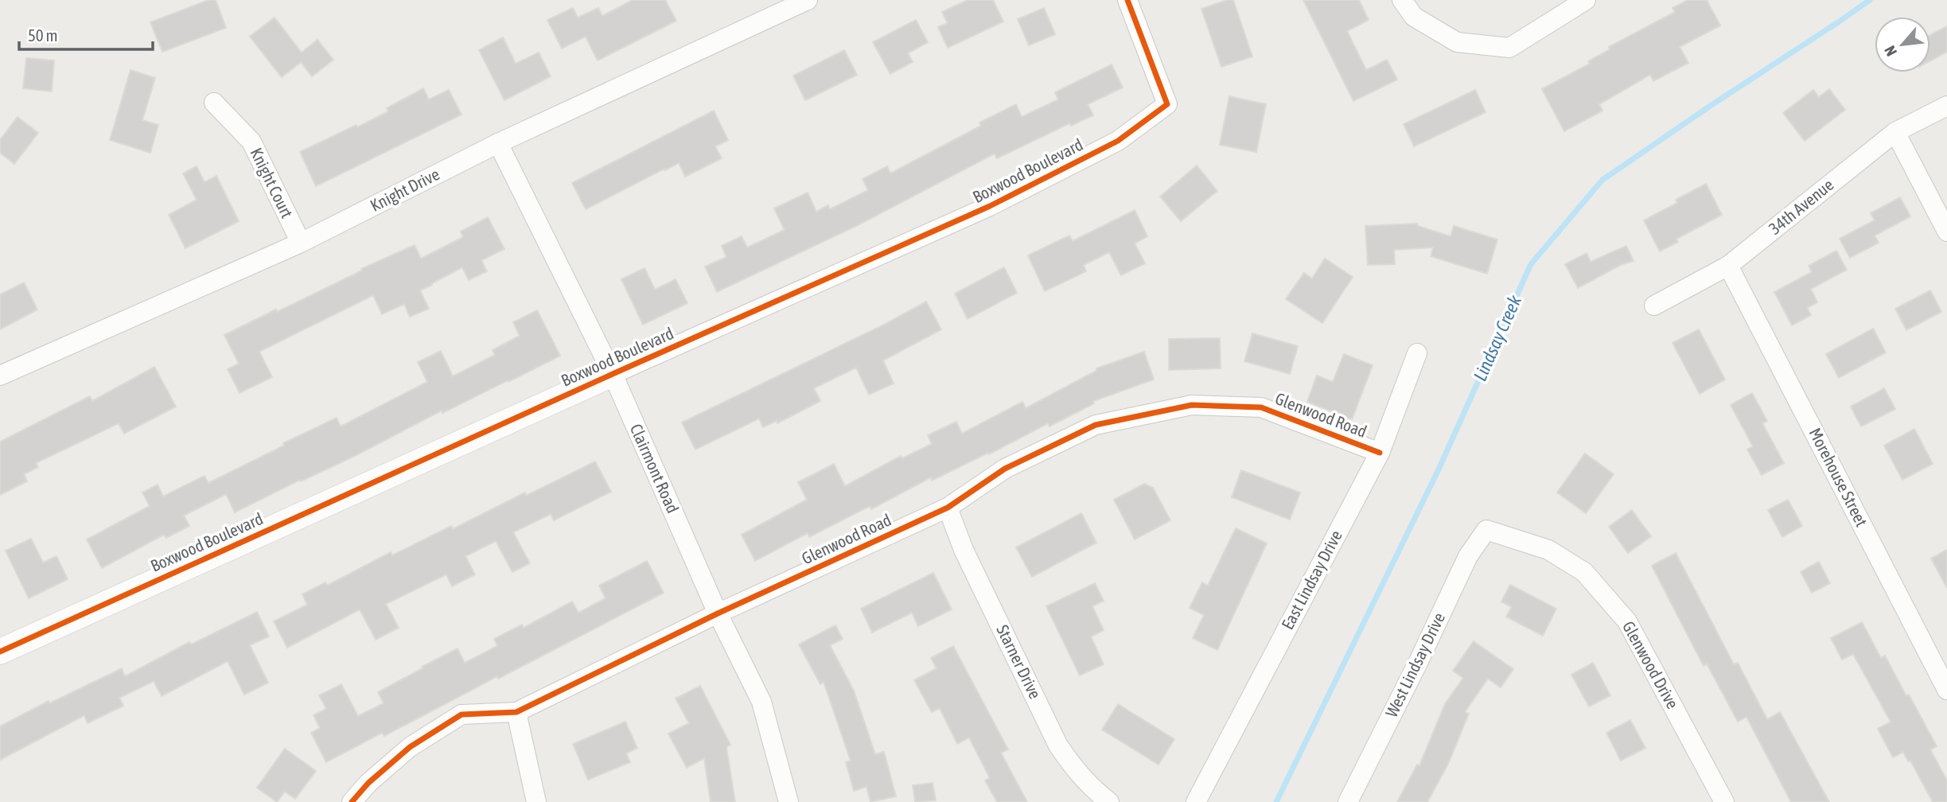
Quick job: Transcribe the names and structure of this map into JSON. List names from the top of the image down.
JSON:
{
  "streets": {
    "street": [
      "Boxwood Boulevard",
      "Knight Court",
      "Knight Drive",
      "34th Avenue",
      "Glenwood Road",
      "Clairmont Road",
      "Morehouse Street",
      "East Lindsay Drive",
      "Starner Drive",
      "West Lindsay Drive",
      "Glenwood Drive"
    ]
  },
  "crossings": [
    ["Boxwood Boulevard", "Clairmont Road"],
    ["Knight Court", "Knight Drive"],
    ["Knight Drive", "Clairmont Road"],
    ["34th Avenue", "Morehouse Street"],
    ["Glenwood Road", "Clairmont Road"],
    ["Glenwood Road", "East Lindsay Drive"],
    ["Glenwood Road", "Starner Drive"],
    ["West Lindsay Drive", "Glenwood Drive"]
  ],
  "water": ["Lindsay Creek"],
  "scale_bar": "50 m",
  "north": "bottom left"
}
